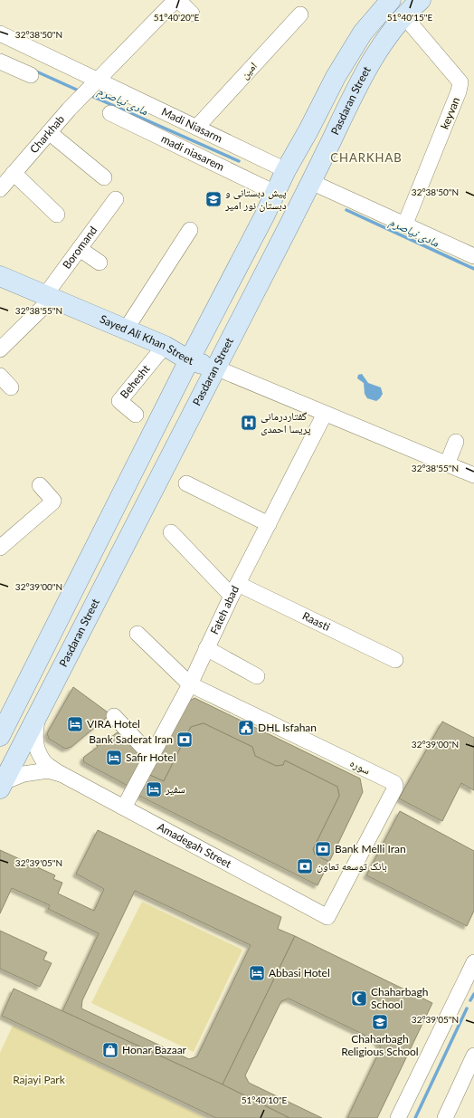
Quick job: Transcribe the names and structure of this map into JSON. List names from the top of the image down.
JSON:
{
  "streets": {
    "main road": ["Pasdaran Street", "Sayed Ali Khan Street"],
    "street": [
      "امین",
      "keyvan",
      "Madi Niasarm",
      "Charkhab",
      "madi niasarem",
      "Boromand",
      "Behesht",
      "Fateh abad",
      "Raasti",
      "سوره",
      "Amadegah Street"
    ]
  },
  "crossings": [
    ["امین", "Madi Niasarm"],
    ["Pasdaran Street", "keyvan"],
    ["Pasdaran Street", "Sayed Ali Khan Street"],
    ["Pasdaran Street", "Amadegah Street"],
    ["Madi Niasarm", "Charkhab"],
    ["Boromand", "Sayed Ali Khan Street"],
    ["Sayed Ali Khan Street", "Behesht"],
    ["Sayed Ali Khan Street", "Fateh abad"],
    ["Fateh abad", "Raasti"],
    ["Fateh abad", "سوره"],
    ["Fateh abad", "Amadegah Street"],
    ["سوره", "Amadegah Street"]
  ],
  "districts": ["CHARKHAB"],
  "water": ["مادی نیاصرم"],
  "parks": ["Rajayi Park"],
  "places": {
    "school or university": ["پیش دبستانی و دبستان نور امیر", "Chaharbagh Religious School"],
    "hospital": ["گفتاردرمانی پریسا احمدی"],
    "hotel": [
      "VIRA Hotel",
      "Safir Hotel",
      "سفیر",
      "Abbasi Hotel"
    ],
    "public building": ["DHL Isfahan"],
    "bank": ["Bank Saderat Iran", "Bank Melli Iran", "بانک توسعه تعاون"],
    "mosque": ["Chaharbagh School"],
    "shop": ["Honar Bazaar"]
  },
  "coordinates": [
    "51°40'20\"E",
    "51°40'15\"E",
    "32°38'50\"N",
    "32°38'55\"N",
    "32°39'00\"N",
    "32°39'05\"N",
    "51°40'10\"E"
  ]
}
